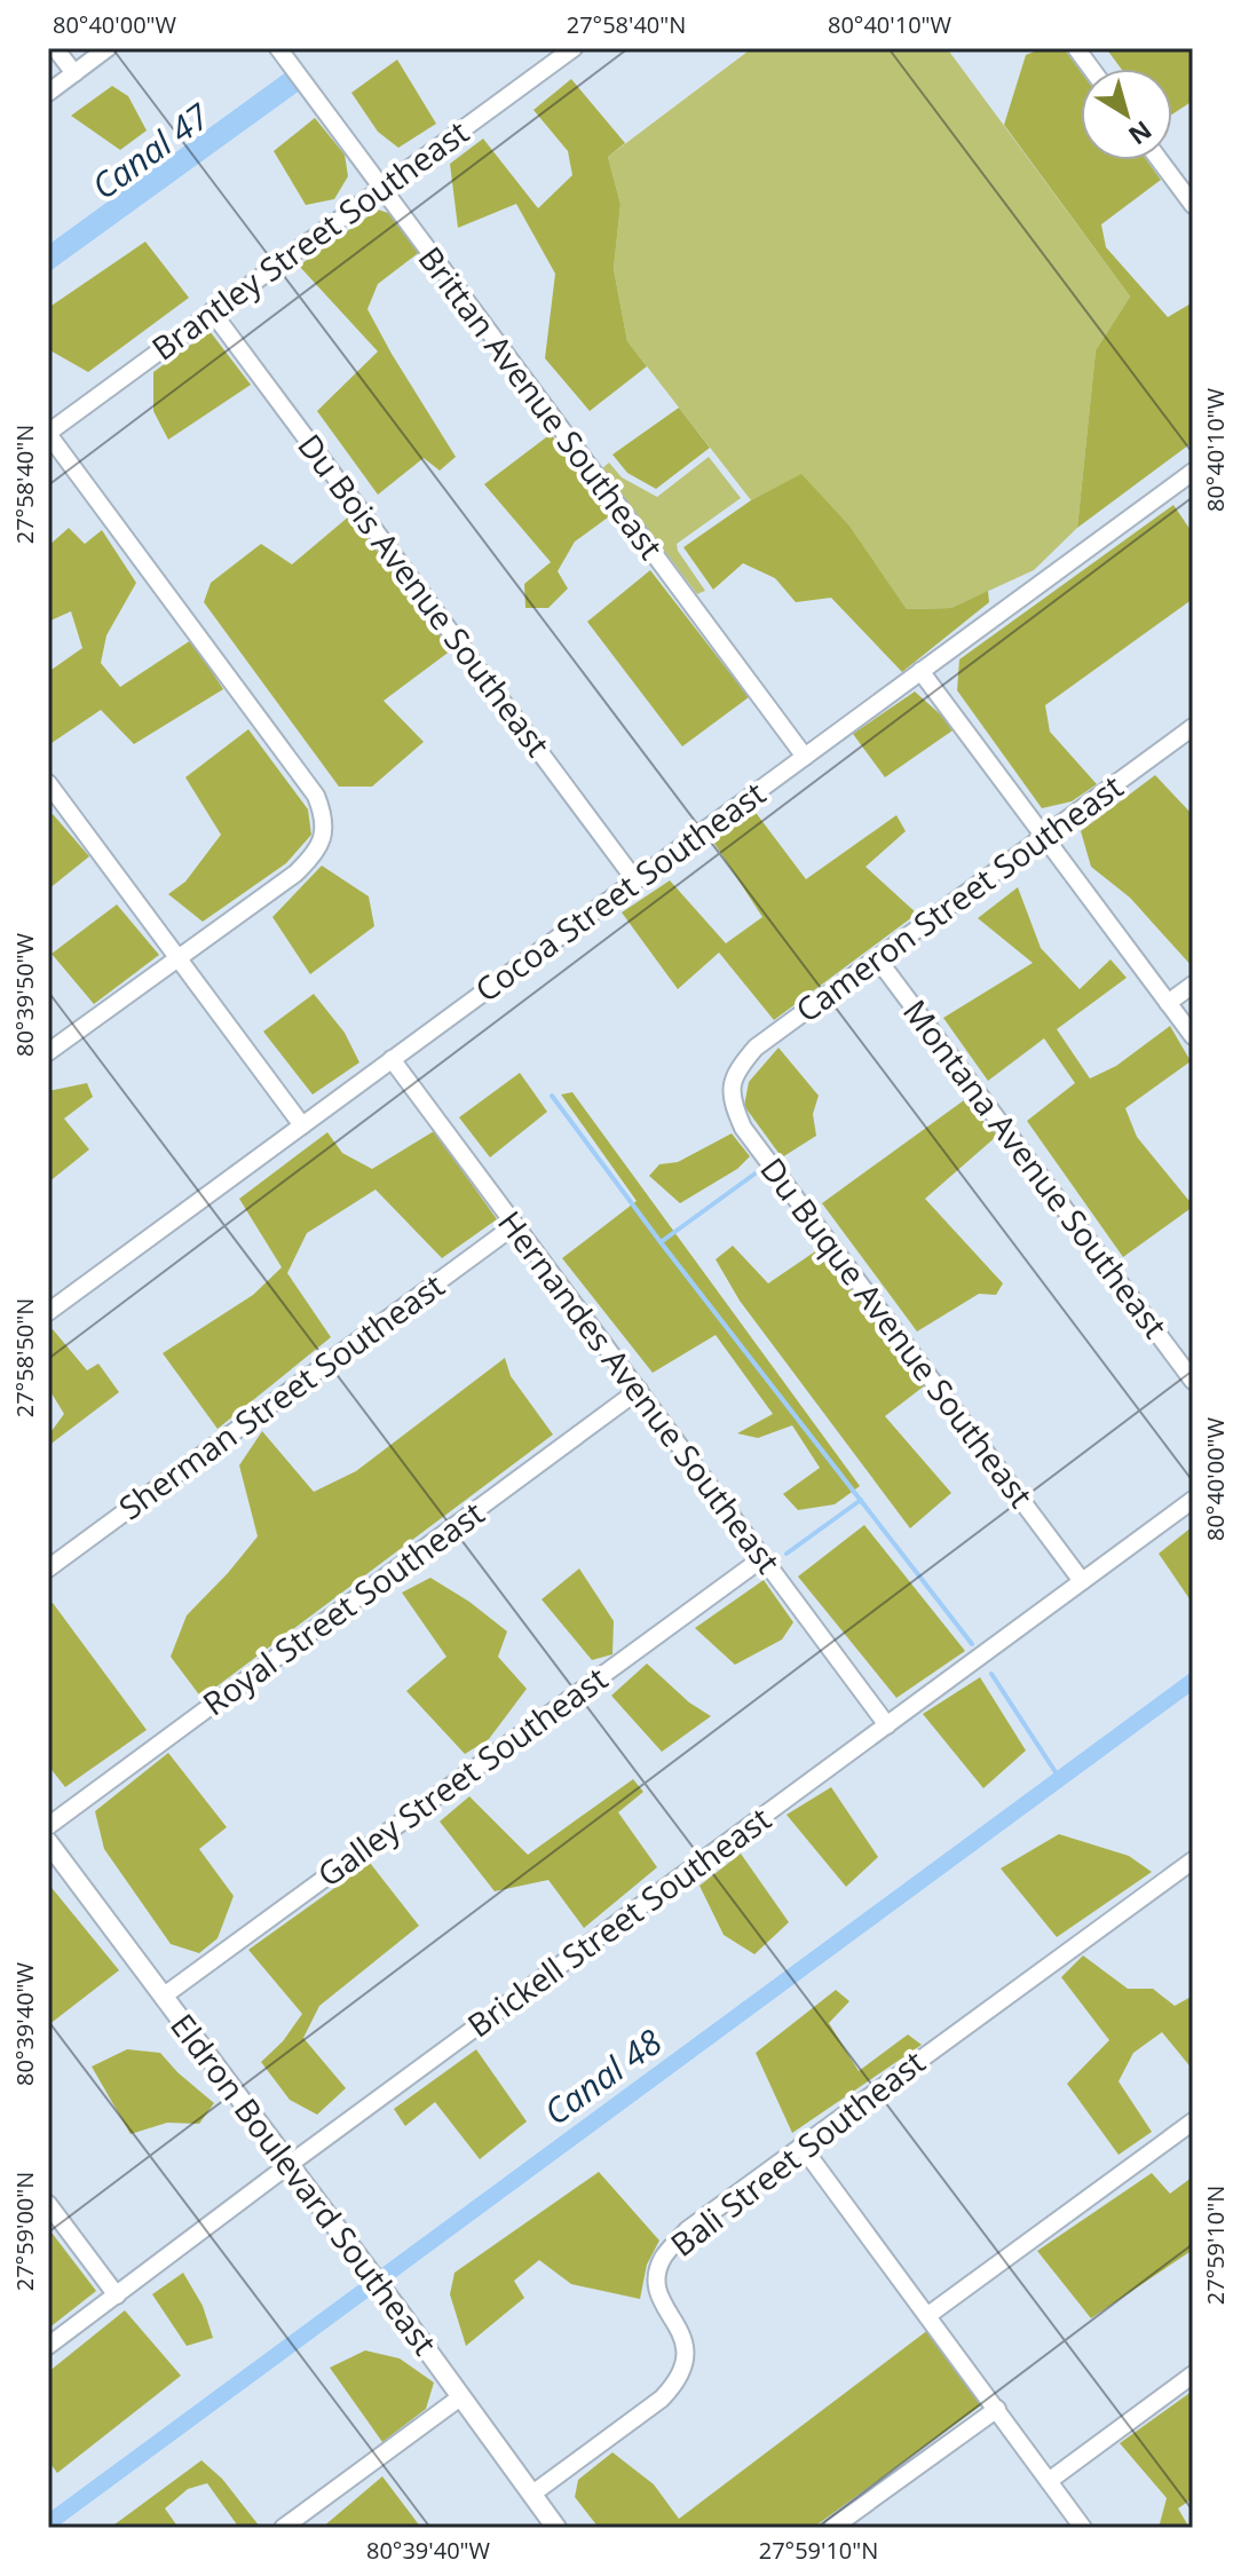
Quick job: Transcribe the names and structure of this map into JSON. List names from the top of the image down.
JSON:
{
  "streets": {
    "street": [
      "Brantley Street Southeast",
      "Brittan Avenue Southeast",
      "Du Bois Avenue Southeast",
      "Cocoa Street Southeast",
      "Cameron Street Southeast",
      "Montana Avenue Southeast",
      "Du Buque Avenue Southeast",
      "Hernandes Avenue Southeast",
      "Sherman Street Southeast",
      "Royal Street Southeast",
      "Galley Street Southeast",
      "Brickell Street Southeast",
      "Bali Street Southeast",
      "Eldron Boulevard Southeast"
    ]
  },
  "crossings": [
    ["Brantley Street Southeast", "Brittan Avenue Southeast"],
    ["Brantley Street Southeast", "Du Bois Avenue Southeast"],
    ["Brittan Avenue Southeast", "Cocoa Street Southeast"],
    ["Du Bois Avenue Southeast", "Cocoa Street Southeast"],
    ["Cocoa Street Southeast", "Hernandes Avenue Southeast"],
    ["Cameron Street Southeast", "Montana Avenue Southeast"],
    ["Cameron Street Southeast", "Du Buque Avenue Southeast"],
    ["Du Buque Avenue Southeast", "Brickell Street Southeast"],
    ["Hernandes Avenue Southeast", "Sherman Street Southeast"],
    ["Hernandes Avenue Southeast", "Royal Street Southeast"],
    ["Hernandes Avenue Southeast", "Galley Street Southeast"],
    ["Hernandes Avenue Southeast", "Brickell Street Southeast"],
    ["Galley Street Southeast", "Eldron Boulevard Southeast"],
    ["Brickell Street Southeast", "Eldron Boulevard Southeast"],
    ["Bali Street Southeast", "Eldron Boulevard Southeast"]
  ],
  "water": ["Canal 47", "Canal 48"],
  "north": "bottom right",
  "coordinates": [
    "80°40'00\"W",
    "27°58'40\"N",
    "80°40'10\"W",
    "80°39'50\"W",
    "27°58'50\"N",
    "80°39'40\"W",
    "27°59'00\"N",
    "27°59'10\"N"
  ]
}
